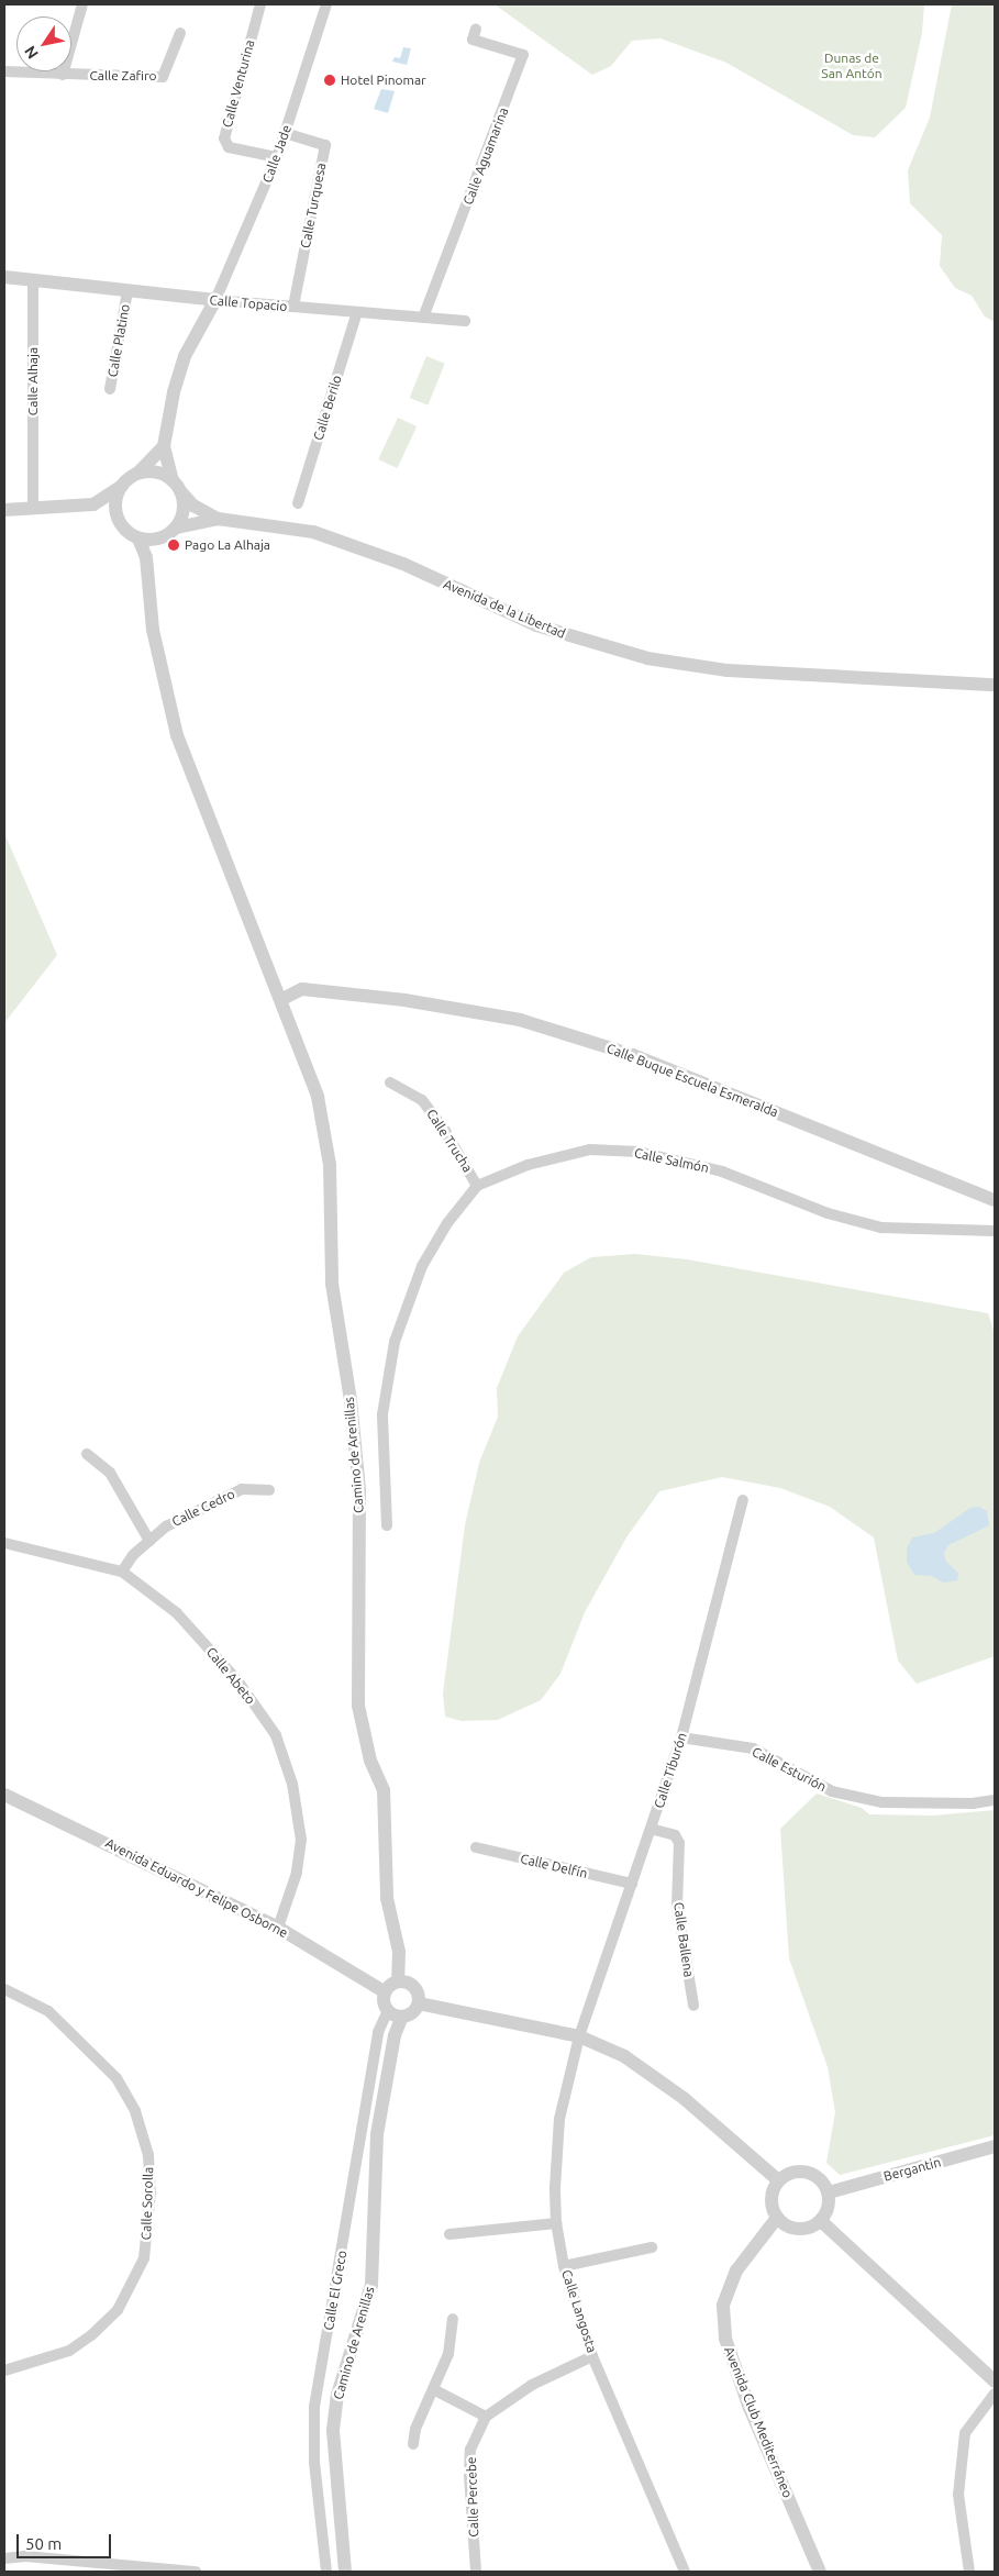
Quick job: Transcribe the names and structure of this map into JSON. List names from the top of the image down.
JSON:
{
  "streets": {
    "street": [
      "Calle Zafiro",
      "Calle Venturina",
      "Calle Jade",
      "Calle Aguamarina",
      "Calle Turquesa",
      "Calle Topacio",
      "Calle Platino",
      "Calle Alhaja",
      "Calle Berilo",
      "Avenida de la Libertad",
      "Calle Buque Escuela Esmeralda",
      "Calle Trucha",
      "Calle Salmón",
      "Camino de Arenillas",
      "Calle Cedro",
      "Calle Abeto",
      "Calle Esturión",
      "Calle Tiburón",
      "Calle Delfín",
      "Avenida Eduardo y Felipe Osborne",
      "Calle Ballena",
      "Bergantin",
      "Calle Sorolla",
      "Calle El Greco",
      "Calle Langosta",
      "Avenida Club Mediterráneo",
      "Calle Percebe"
    ]
  },
  "crossings": [
    ["Calle Venturina", "Calle Jade"],
    ["Calle Jade", "Calle Turquesa"],
    ["Calle Jade", "Calle Topacio"],
    ["Calle Aguamarina", "Calle Topacio"],
    ["Calle Turquesa", "Calle Topacio"],
    ["Calle Topacio", "Calle Platino"],
    ["Calle Topacio", "Calle Alhaja"],
    ["Calle Topacio", "Calle Berilo"],
    ["Avenida de la Libertad", "Camino de Arenillas"],
    ["Calle Buque Escuela Esmeralda", "Camino de Arenillas"],
    ["Calle Trucha", "Calle Salmón"],
    ["Camino de Arenillas", "Avenida Eduardo y Felipe Osborne"],
    ["Camino de Arenillas", "Calle El Greco"],
    ["Calle Cedro", "Calle Abeto"],
    ["Calle Abeto", "Avenida Eduardo y Felipe Osborne"],
    ["Calle Esturión", "Calle Tiburón"],
    ["Calle Tiburón", "Calle Delfín"],
    ["Calle Tiburón", "Calle Ballena"],
    ["Calle Tiburón", "Calle Langosta"],
    ["Avenida Eduardo y Felipe Osborne", "Calle El Greco"],
    ["Bergantin", "Avenida Club Mediterráneo"]
  ],
  "parks": ["Dunas de San Antón"],
  "places": ["Hotel Pinomar", "Pago La Alhaja"],
  "scale_bar": "50 m",
  "north": "bottom left"
}
